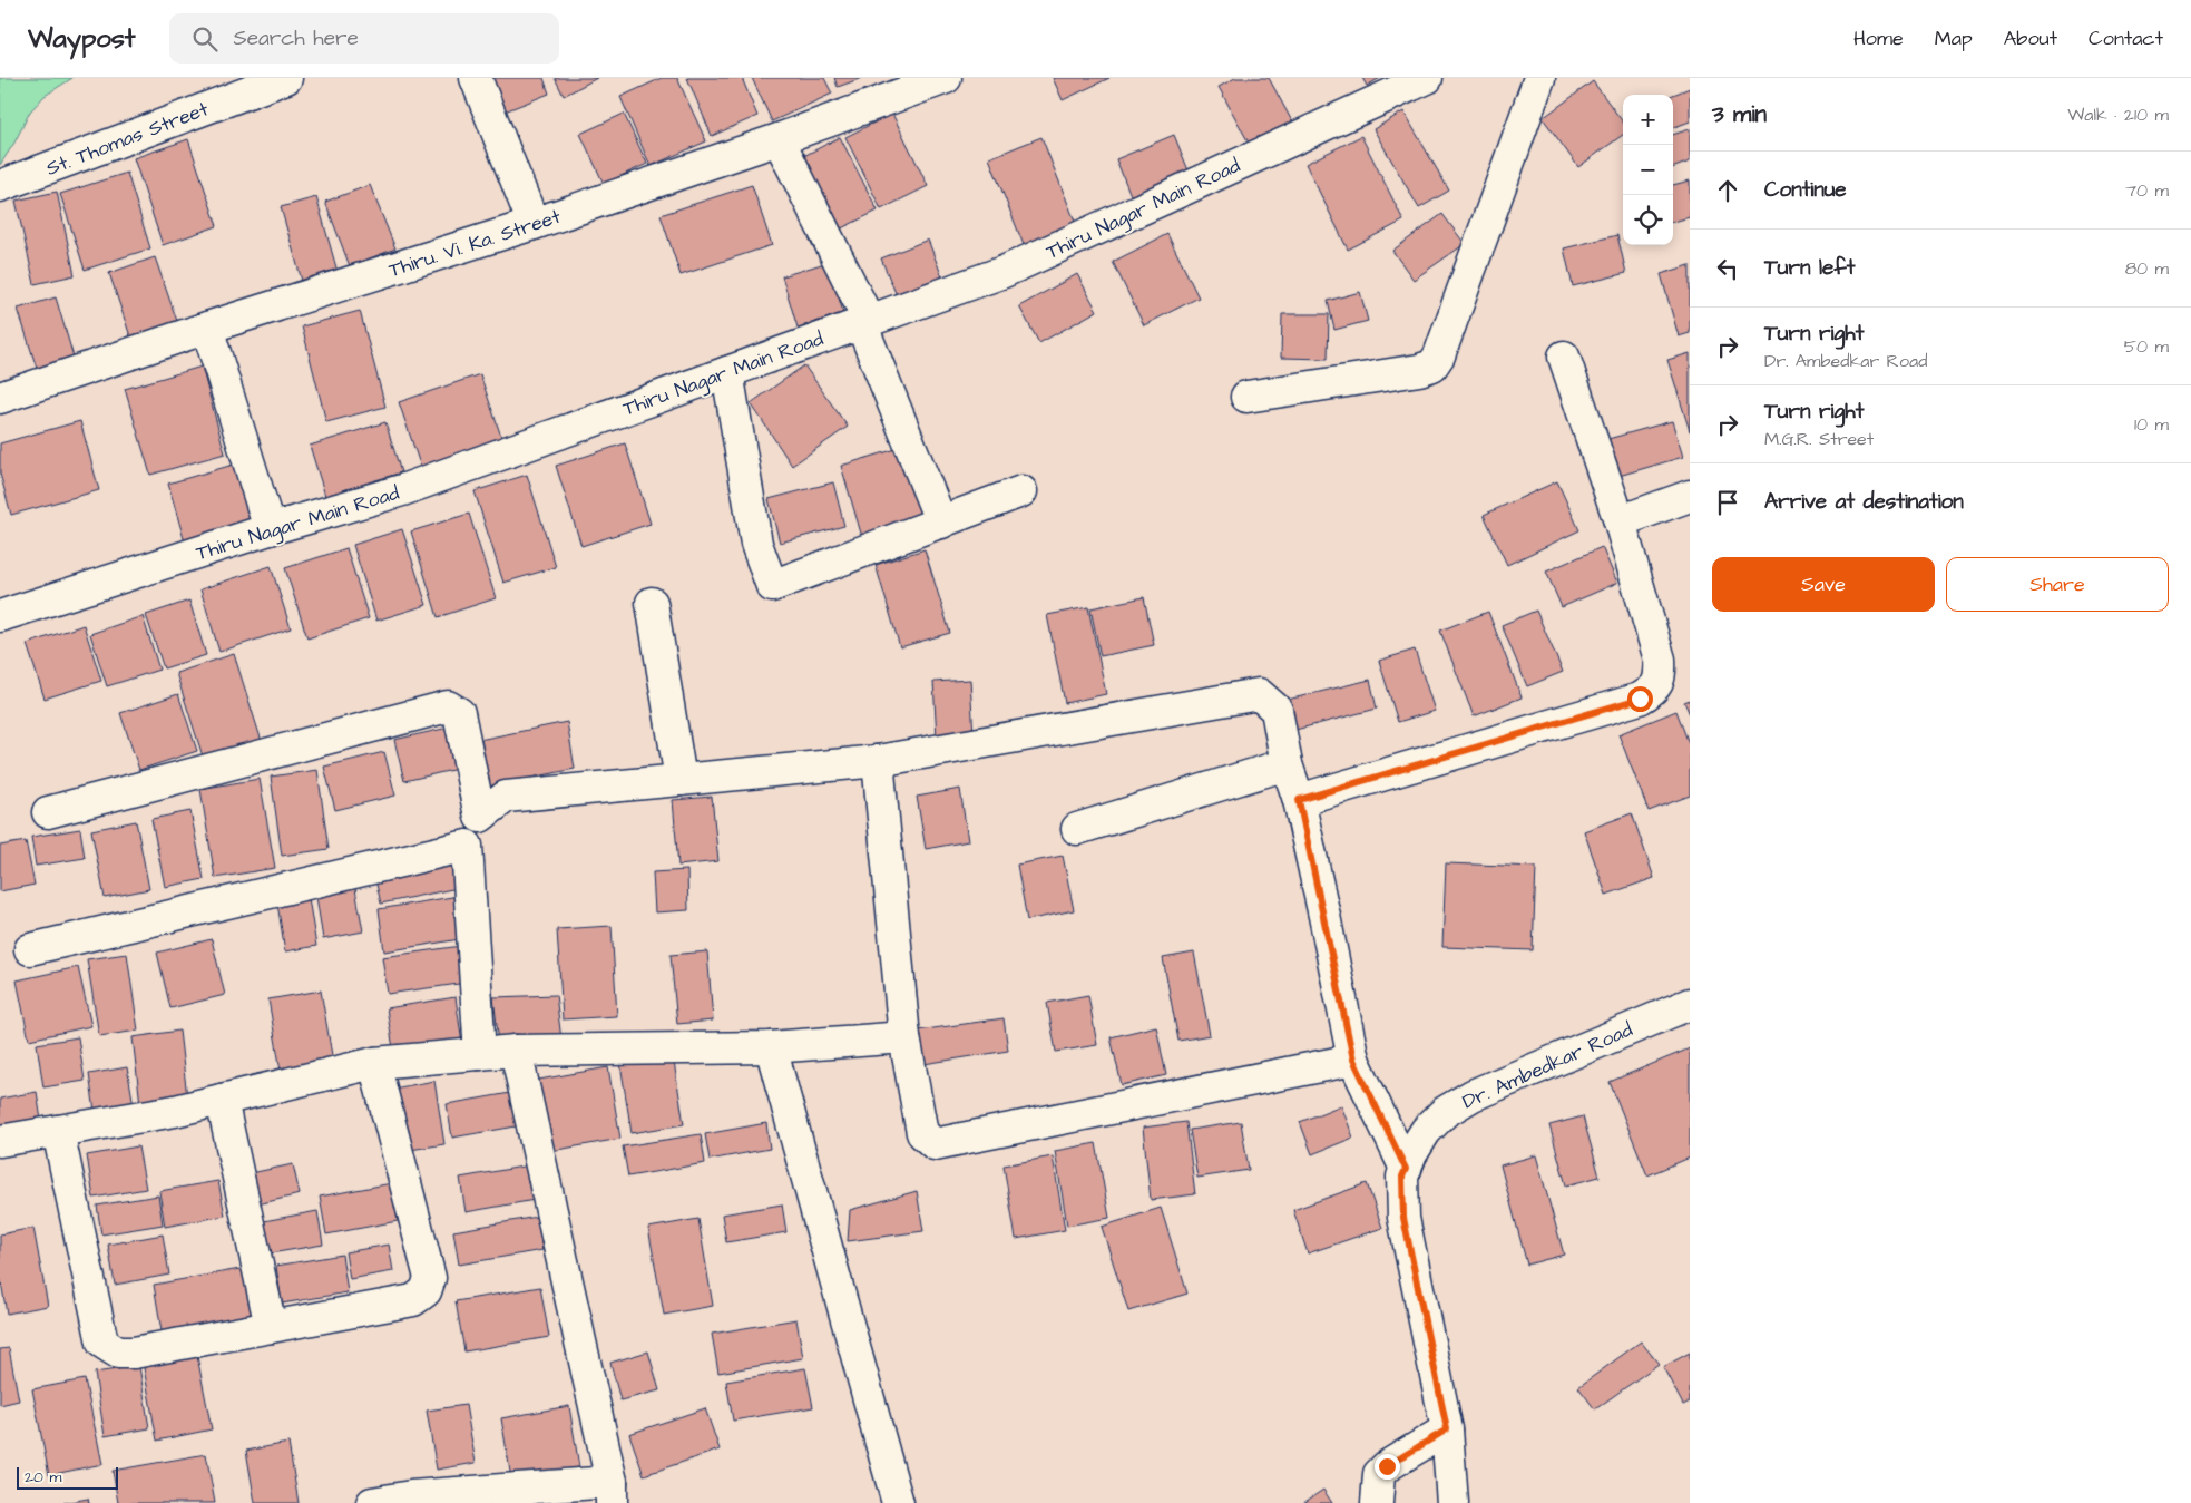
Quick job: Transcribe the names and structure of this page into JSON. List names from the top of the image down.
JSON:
{
  "streets": {
    "street": [
      "St. Thomas Street",
      "Thiru Nagar Main Road",
      "Thiru. Vi. Ka. Street",
      "Dr. Ambedkar Road"
    ]
  },
  "scale_bar": "20 m",
  "page": {
    "header": "Waypost",
    "search": "Search here",
    "nav": [
      "Home",
      "Map",
      "About",
      "Contact"
    ],
    "heading": ["3 min", "Walk · 210 m"],
    "map_buttons": ["+", "−"],
    "list": [
      ["Continue", "70 m"],
      ["Turn left", "80 m"],
      ["Turn right", "Dr. Ambedkar Road", "50 m"],
      ["Turn right", "M.G.R. Street", "10 m"],
      "Arrive at destination"
    ],
    "buttons": ["Save", "Share"],
    "scale": "20 m"
  }
}
